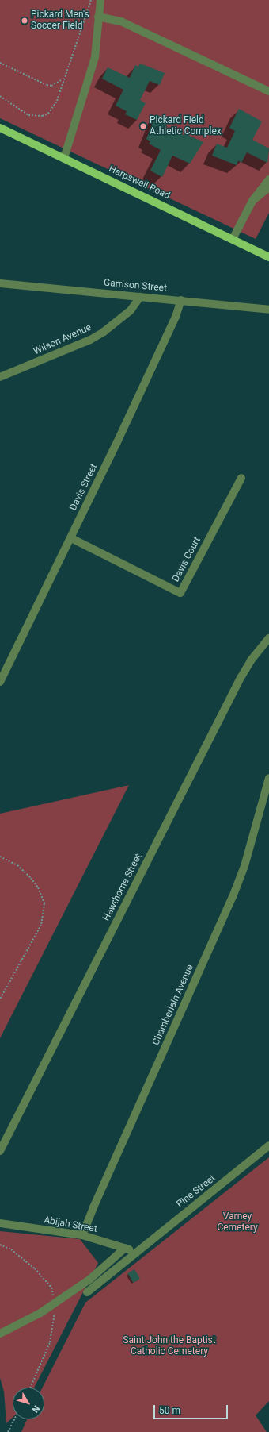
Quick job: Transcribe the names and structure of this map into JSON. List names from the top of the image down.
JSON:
{
  "streets": {
    "main road": ["Harpswell Road"],
    "street": [
      "Garrison Street",
      "Wilson Avenue",
      "Davis Street",
      "Davis Court",
      "Hawthorne Street",
      "Chamberlain Avenue",
      "Pine Street",
      "Abijah Street"
    ]
  },
  "crossings": [
    ["Garrison Street", "Wilson Avenue"],
    ["Garrison Street", "Davis Street"],
    ["Davis Street", "Davis Court"],
    ["Chamberlain Avenue", "Abijah Street"],
    ["Pine Street", "Abijah Street"]
  ],
  "parks": ["Varney Cemetery", "Saint John the Baptist Catholic Cemetery"],
  "places": ["Pickard Men's Soccer Field", "Pickard Field Athletic Complex"],
  "scale_bar": "50 m",
  "north": "bottom right"
}
